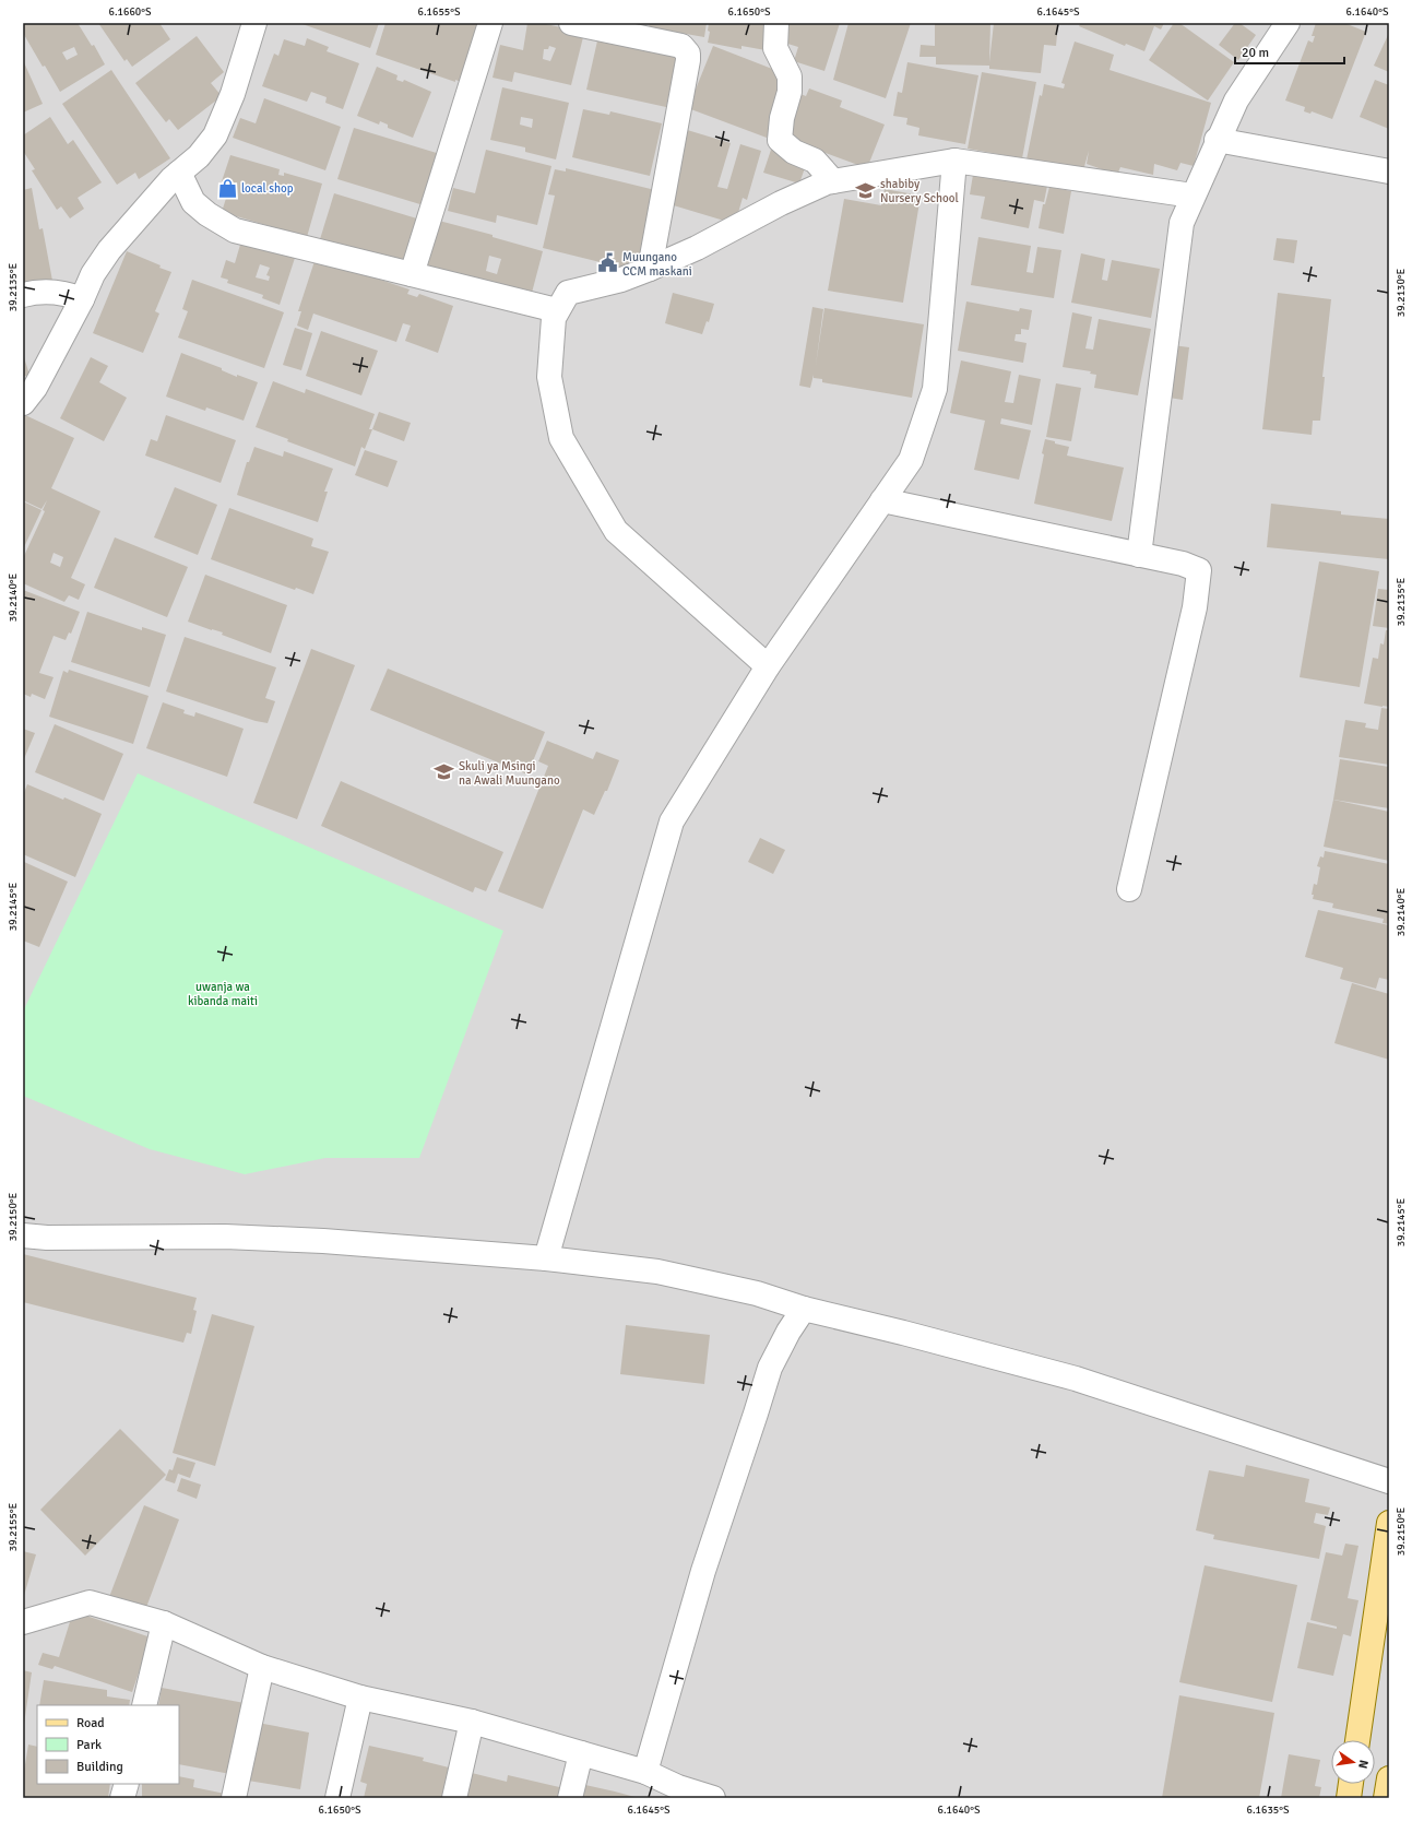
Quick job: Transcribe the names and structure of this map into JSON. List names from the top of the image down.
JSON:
{
  "parks": ["uwanja wa kibanda maiti"],
  "places": {
    "shop": ["local shop"],
    "school or university": ["shabiby Nursery School", "Skuli ya Msingi na Awali Muungano"],
    "public building": ["Muungano CCM maskani"]
  },
  "legend": ["Road", "Park", "Building"],
  "scale_bar": "20 m",
  "north": "right",
  "coordinates": [
    "6.1660°S",
    "6.1655°S",
    "6.1650°S",
    "6.1645°S",
    "6.1640°S",
    "39.2135°E",
    "39.2130°E",
    "39.2140°E",
    "39.2145°E",
    "39.2150°E",
    "39.2155°E",
    "6.1635°S"
  ]
}
